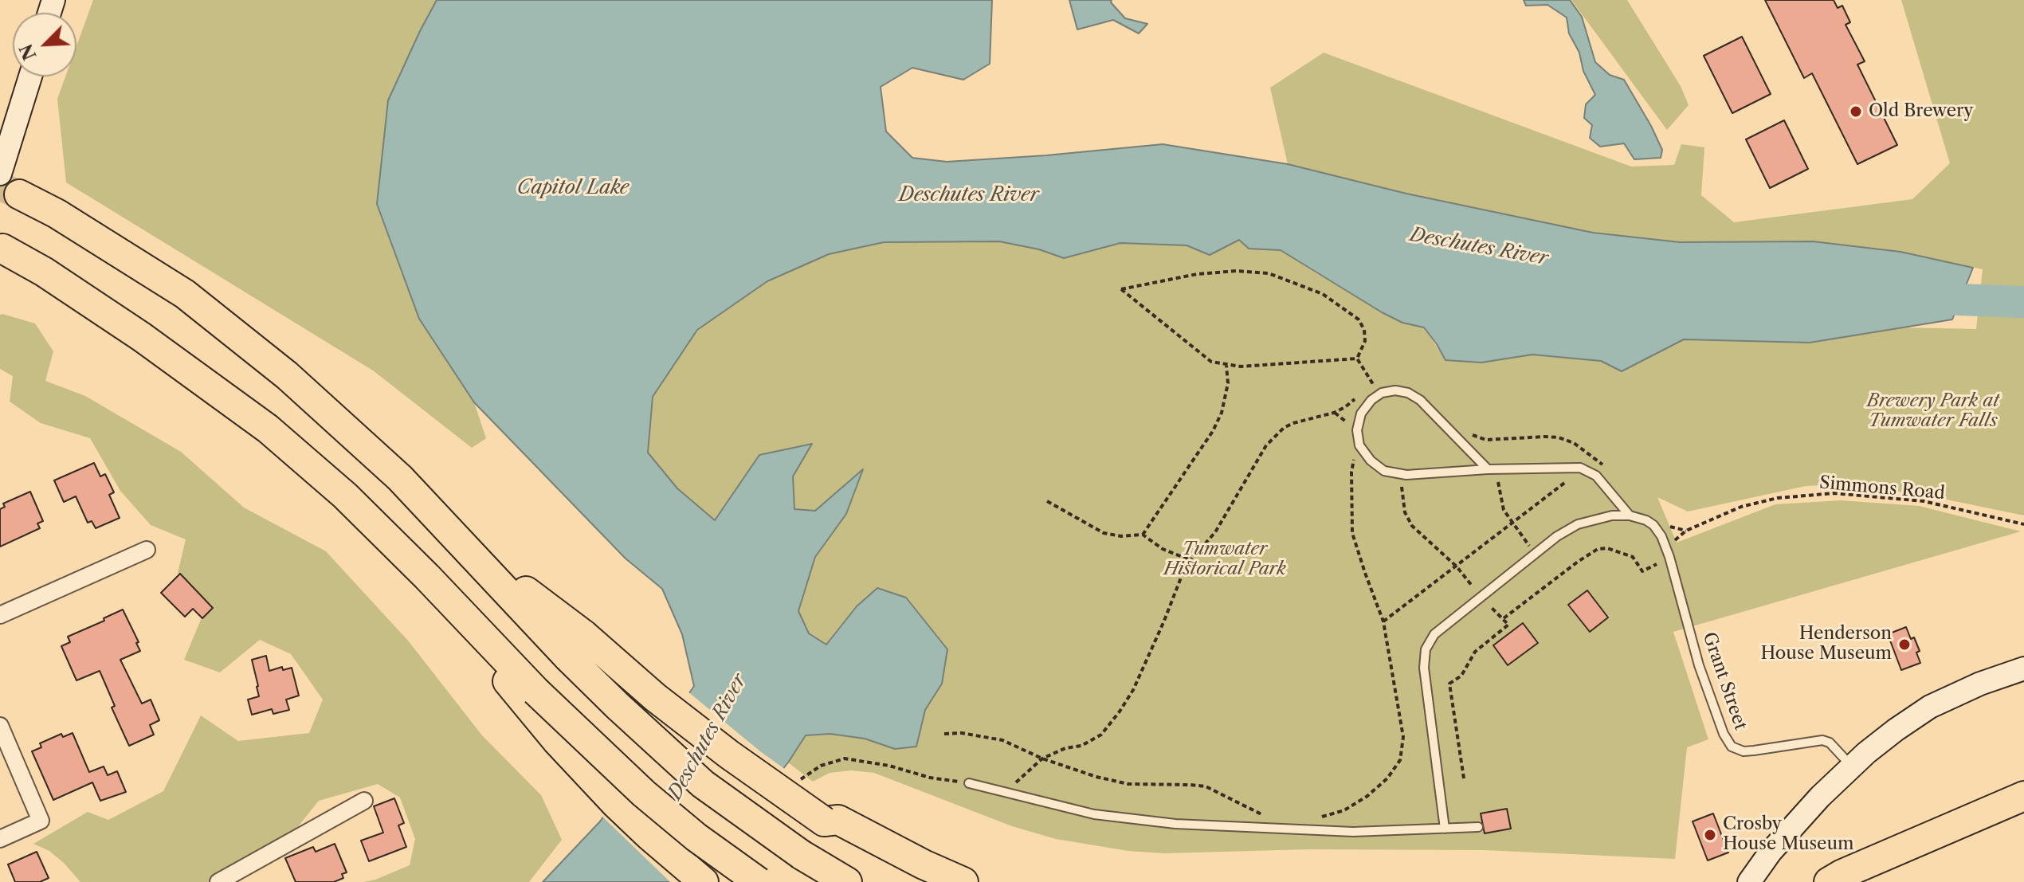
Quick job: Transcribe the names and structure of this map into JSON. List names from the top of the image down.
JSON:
{
  "streets": {
    "lane": ["Grant Street"],
    "path": ["Simmons Road"]
  },
  "water": ["Capitol Lake", "Deschutes River"],
  "parks": ["Brewery Park at Tumwater Falls", "Tumwater Historical Park"],
  "places": ["Old Brewery", "Henderson House Museum", "Crosby House Museum"],
  "north": "bottom left"
}
